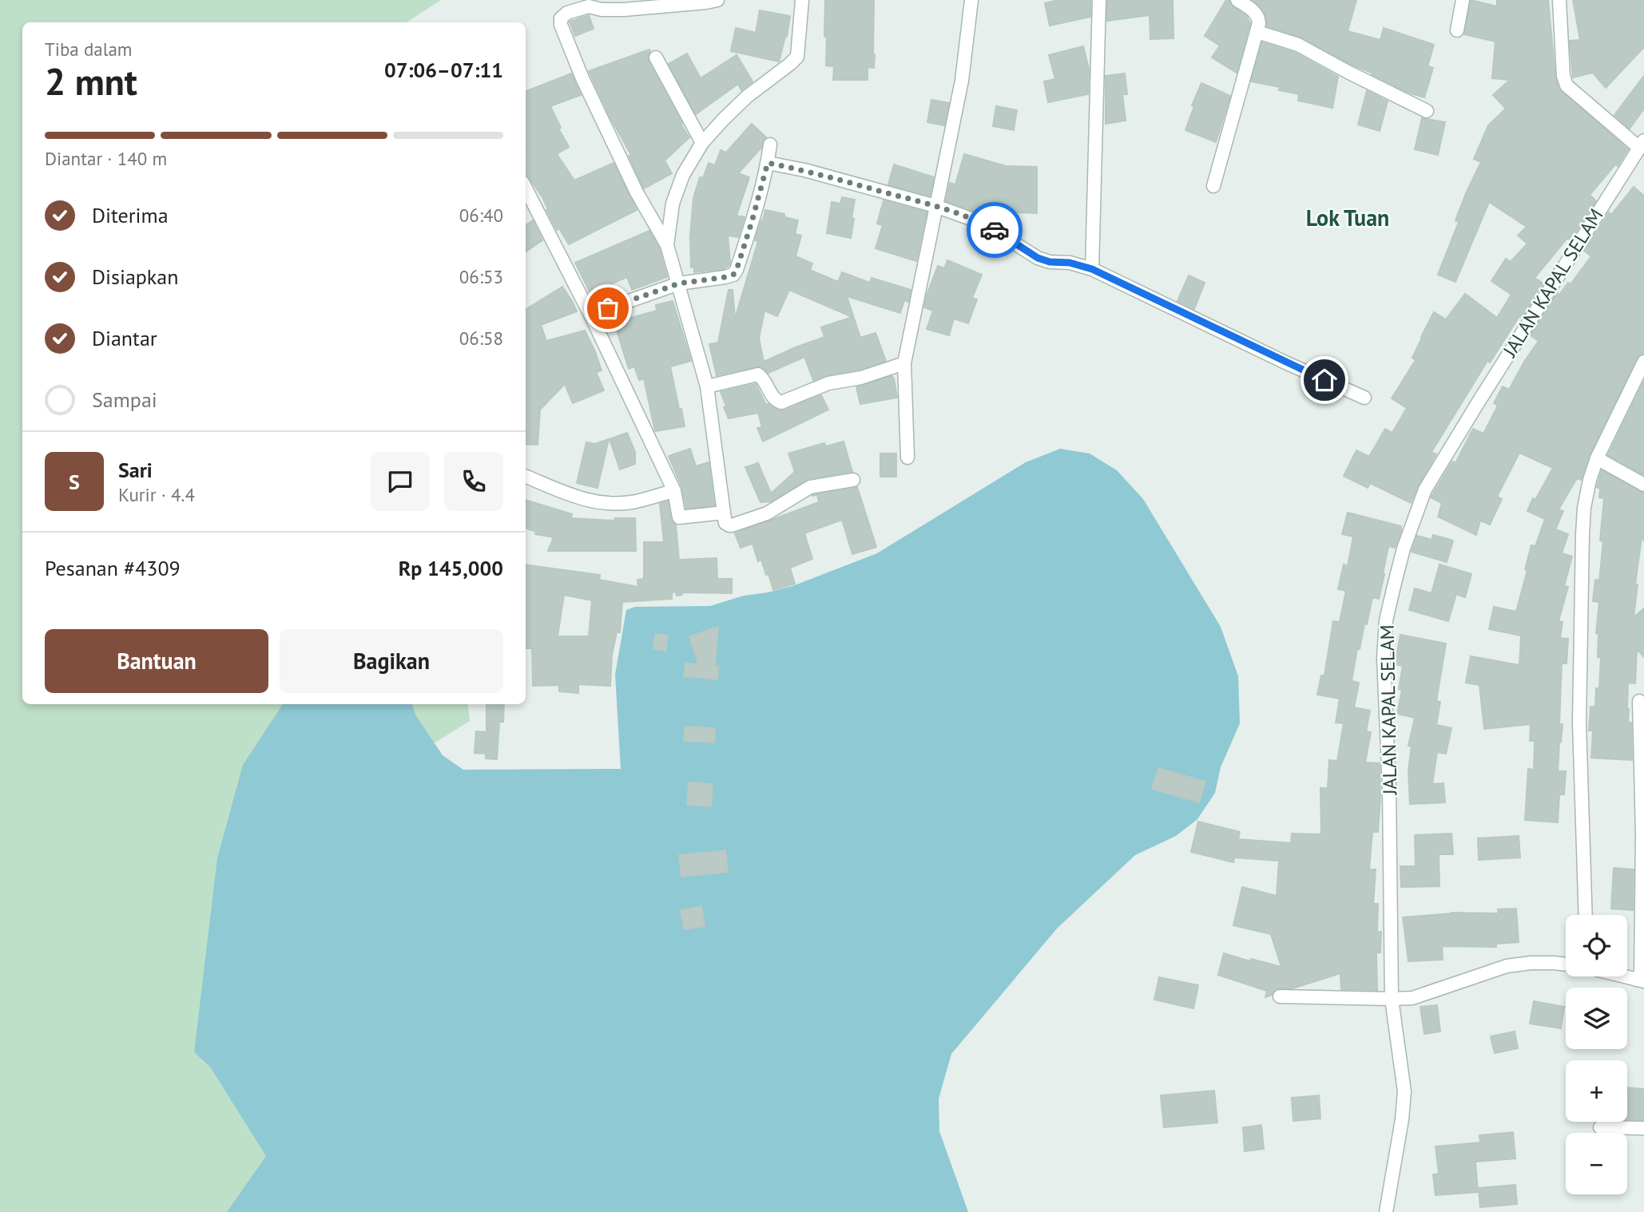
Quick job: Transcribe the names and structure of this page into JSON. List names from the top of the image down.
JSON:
{
  "streets": {
    "street": ["JALAN KAPAL SELAM"]
  },
  "districts": ["Lok Tuan"],
  "page": {
    "heading": ["2 mnt", "Tiba dalam", "07:06–07:11"],
    "panel": [
      "Sari",
      "Kurir · 4.4",
      "Pesanan #4309",
      "Rp 145,000"
    ],
    "bar": "Diantar · 140 m",
    "list": [
      ["Diterima", "06:40"],
      ["Disiapkan", "06:53"],
      ["Diantar", "06:58"],
      "Sampai"
    ],
    "round": "S",
    "buttons": ["Bantuan", "Bagikan"],
    "map_buttons": ["+", "−"]
  }
}
